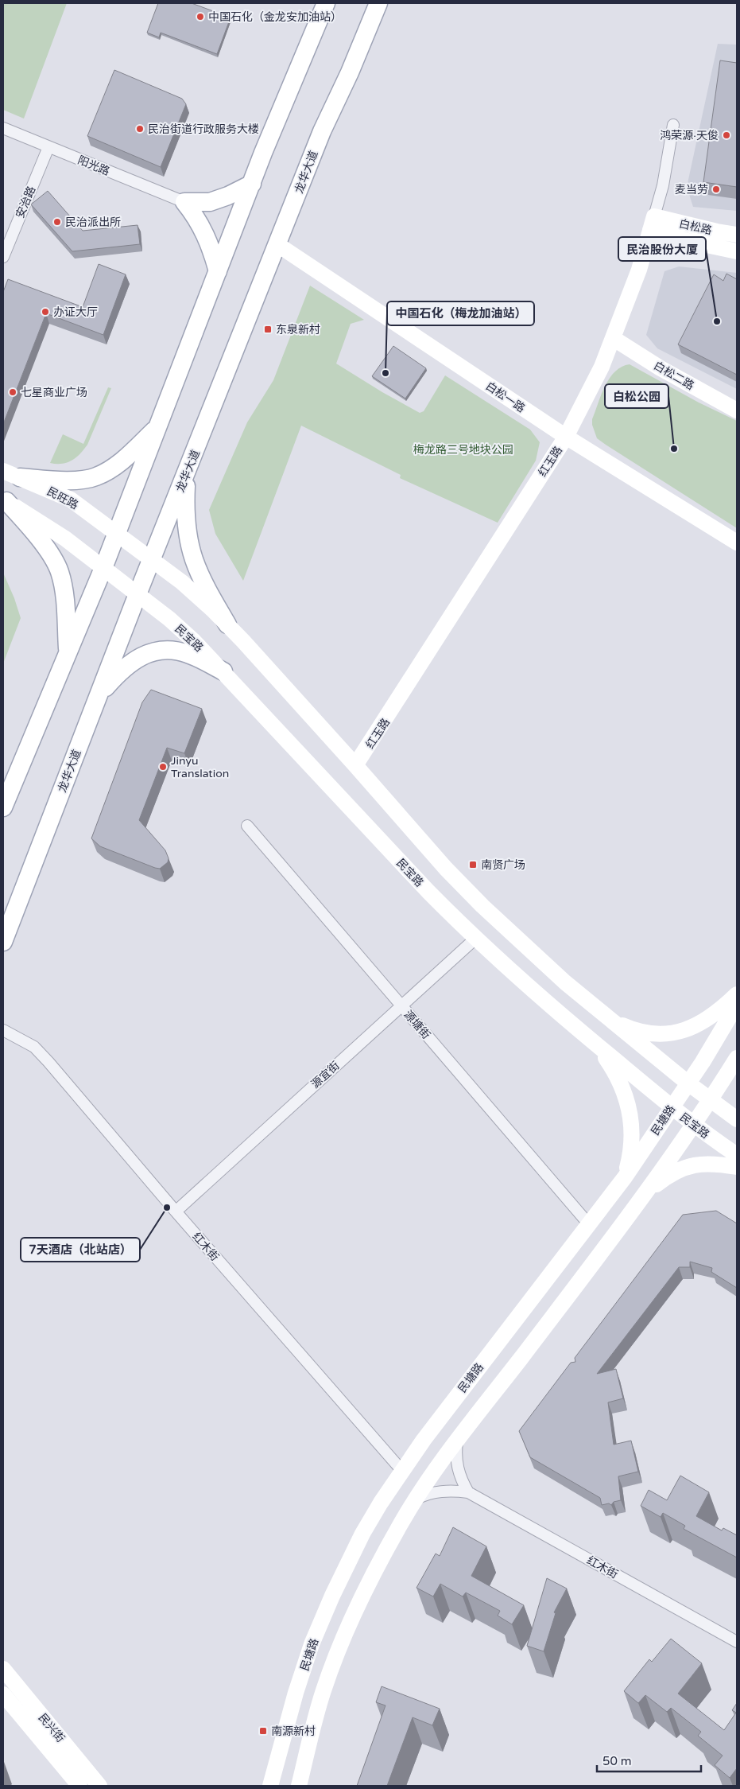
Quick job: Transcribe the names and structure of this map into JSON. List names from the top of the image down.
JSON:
{
  "streets": {
    "main road": [
      "龙华大道",
      "白松路",
      "白松二路",
      "白松一路",
      "红玉路",
      "民旺路",
      "民宝路",
      "民塘路",
      "民兴街"
    ],
    "street": [
      "阳光路",
      "安治路",
      "源塘街",
      "源宜街",
      "红木街"
    ]
  },
  "crossings": [
    ["阳光路", "安治路"],
    ["龙华大道", "白松一路"],
    ["龙华大道", "民宝路"],
    ["白松路", "红玉路"],
    ["白松二路", "红玉路"],
    ["白松一路", "红玉路"],
    ["民宝路", "源宜街"],
    ["民宝路", "民塘路"],
    ["源塘街", "源宜街"],
    ["源塘街", "民塘路"],
    ["源宜街", "红木街"],
    ["民塘路", "红木街"]
  ],
  "parks": ["梅龙路三号地块公园"],
  "places": {
    "other": [
      "中国石化（金龙安加油站）",
      "民治街道行政服务大楼",
      "鸿荣源·天俊",
      "麦当劳",
      "民治派出所",
      "办证大厅",
      "民治股份大厦",
      "中国石化（梅龙加油站）",
      "七星商业广场",
      "白松公园",
      "Jinyu Translation",
      "7天酒店（北站店）"
    ],
    "transit": ["东泉新村", "南贤广场", "南源新村"]
  },
  "scale_bar": "50 m"
}
